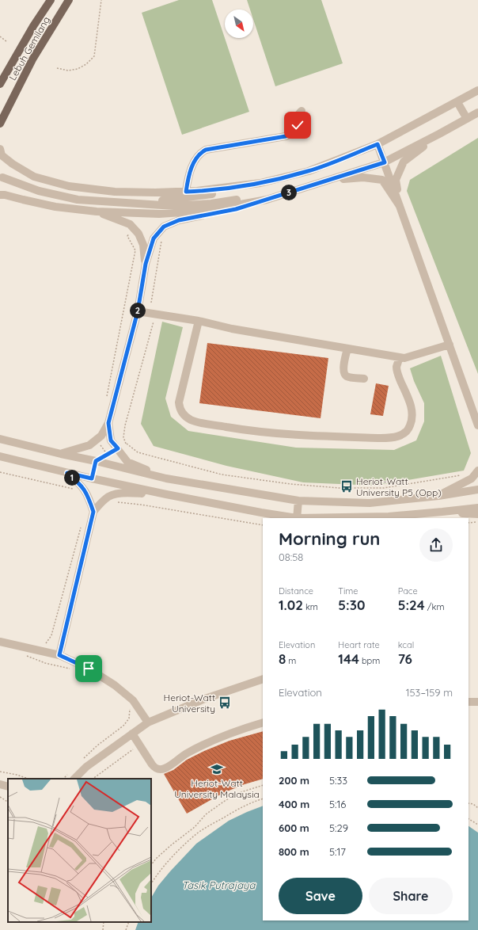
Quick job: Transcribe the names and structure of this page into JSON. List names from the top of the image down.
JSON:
{
  "streets": {
    "main road": ["Lebuh Gemilang"]
  },
  "water": ["Tasik Putrajaya"],
  "places": {
    "bus stop": ["Heriot-Watt University P5 (Opp)", "Heriot-Watt University"],
    "school or university": ["Heriot-Watt University Malaysia"]
  },
  "north": "bottom right",
  "page": {
    "pins": ["3", "2", "1"],
    "heading": ["Morning run", "08:58"],
    "stats": [
      ["Distance", "1.02 km"],
      ["Time", "5:30"],
      ["Pace", "5:24 /km"],
      ["Elevation", "8 m"],
      ["Heart rate", "144 bpm"],
      ["kcal", "76"]
    ],
    "chart": ["Elevation", "153–159 m"],
    "list": [
      {
        "name": "200 m",
        "note": "5:33"
      },
      {
        "name": "400 m",
        "note": "5:16"
      },
      {
        "name": "600 m",
        "note": "5:29"
      },
      {
        "name": "800 m",
        "note": "5:17"
      }
    ],
    "buttons": ["Save", "Share"]
  }
}
